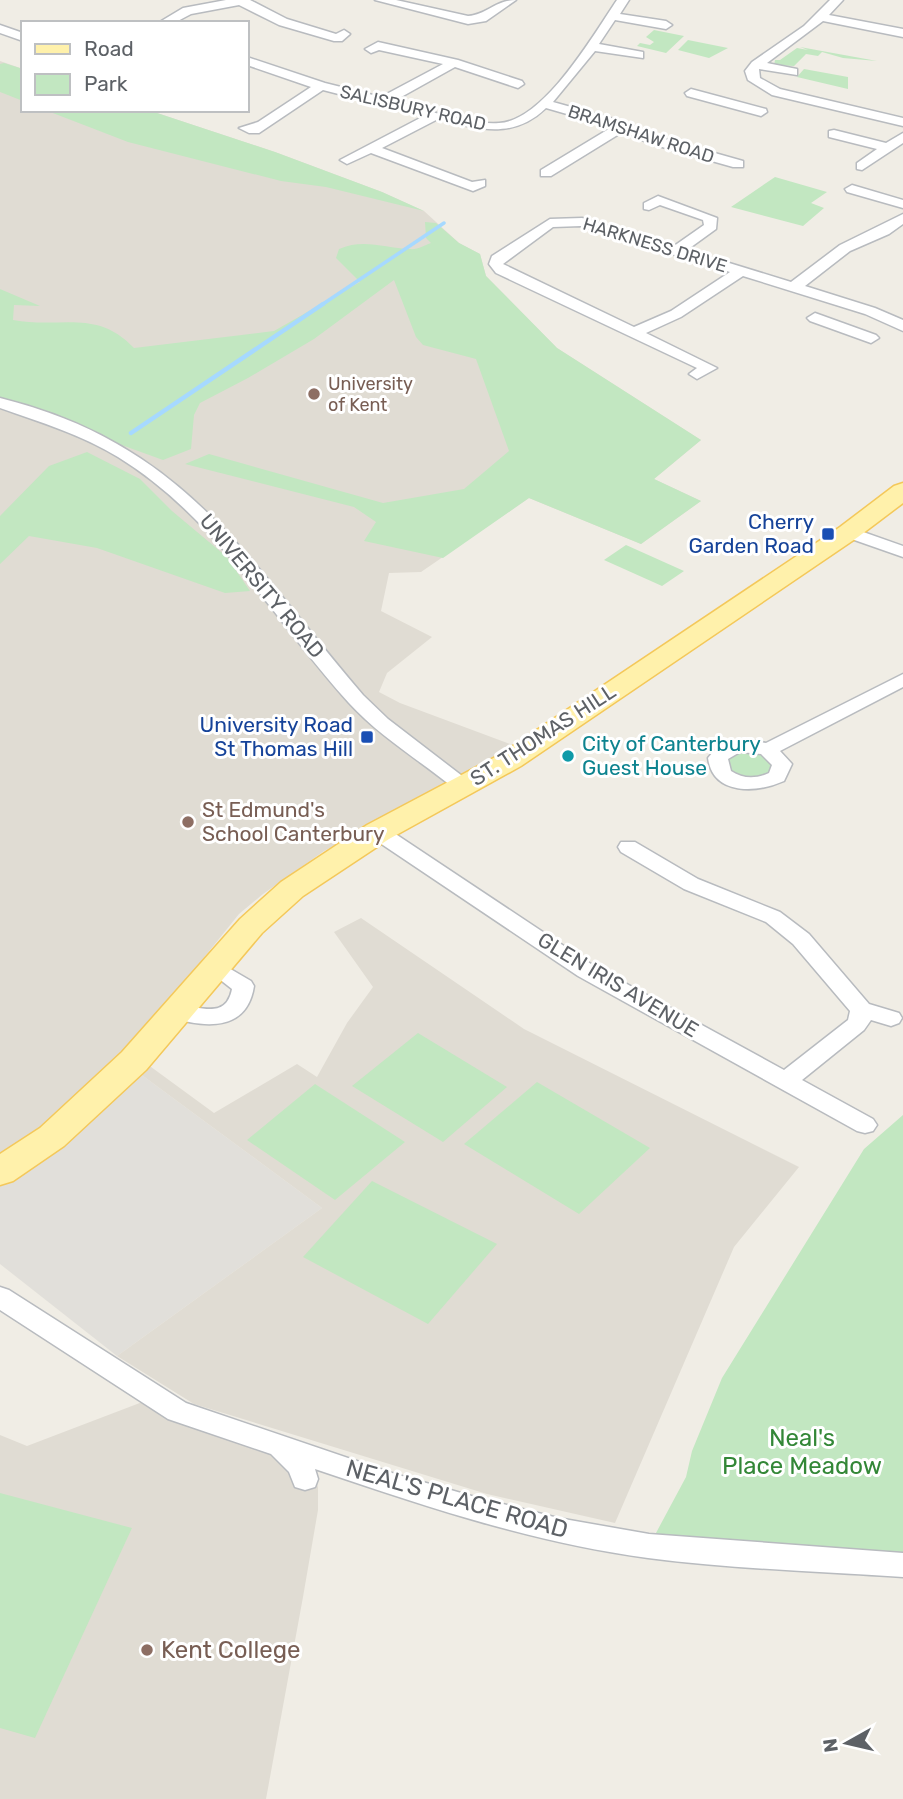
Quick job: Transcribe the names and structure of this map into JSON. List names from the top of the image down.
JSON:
{
  "streets": {
    "main road": ["ST. THOMAS HILL"],
    "street": [
      "SALISBURY ROAD",
      "BRAMSHAW ROAD",
      "HARKNESS DRIVE",
      "UNIVERSITY ROAD",
      "GLEN IRIS AVENUE",
      "NEAL'S PLACE ROAD"
    ]
  },
  "crossings": [
    ["SALISBURY ROAD", "BRAMSHAW ROAD"],
    ["UNIVERSITY ROAD", "ST. THOMAS HILL"],
    ["ST. THOMAS HILL", "GLEN IRIS AVENUE"]
  ],
  "parks": ["Neal's Place Meadow"],
  "places": {
    "other": [
      "University of Kent",
      "City of Canterbury Guest House",
      "St Edmund's School Canterbury",
      "Kent College"
    ],
    "transit": ["Cherry Garden Road", "University Road St Thomas Hill"]
  },
  "legend": ["Road", "Park"],
  "north": "left"
}
